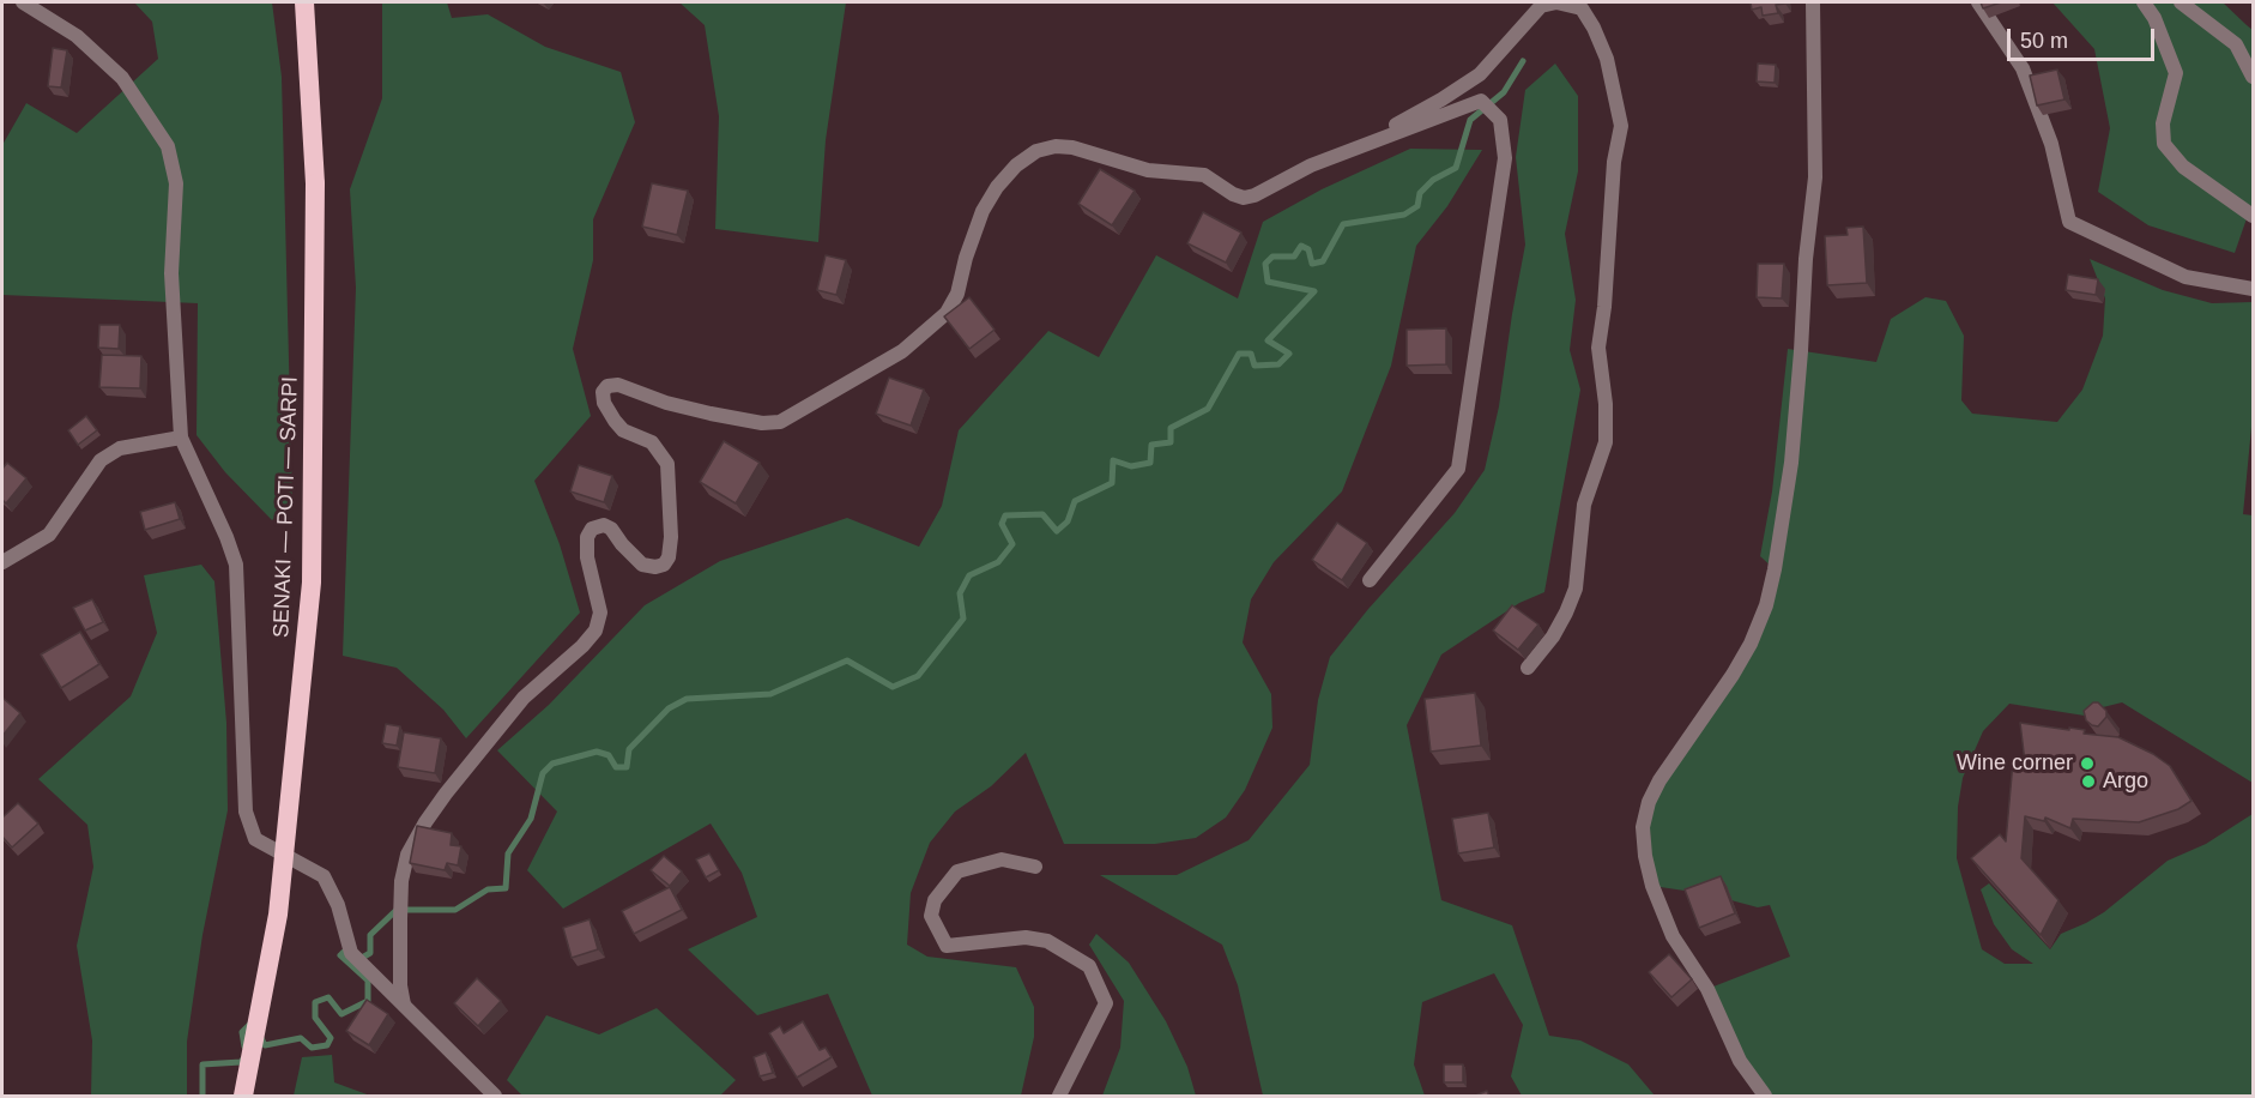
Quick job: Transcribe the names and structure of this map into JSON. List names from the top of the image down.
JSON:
{
  "streets": {
    "highway": ["SENAKI — POTI — SARPI"]
  },
  "places": ["Wine corner", "Argo"],
  "scale_bar": "50 m"
}
